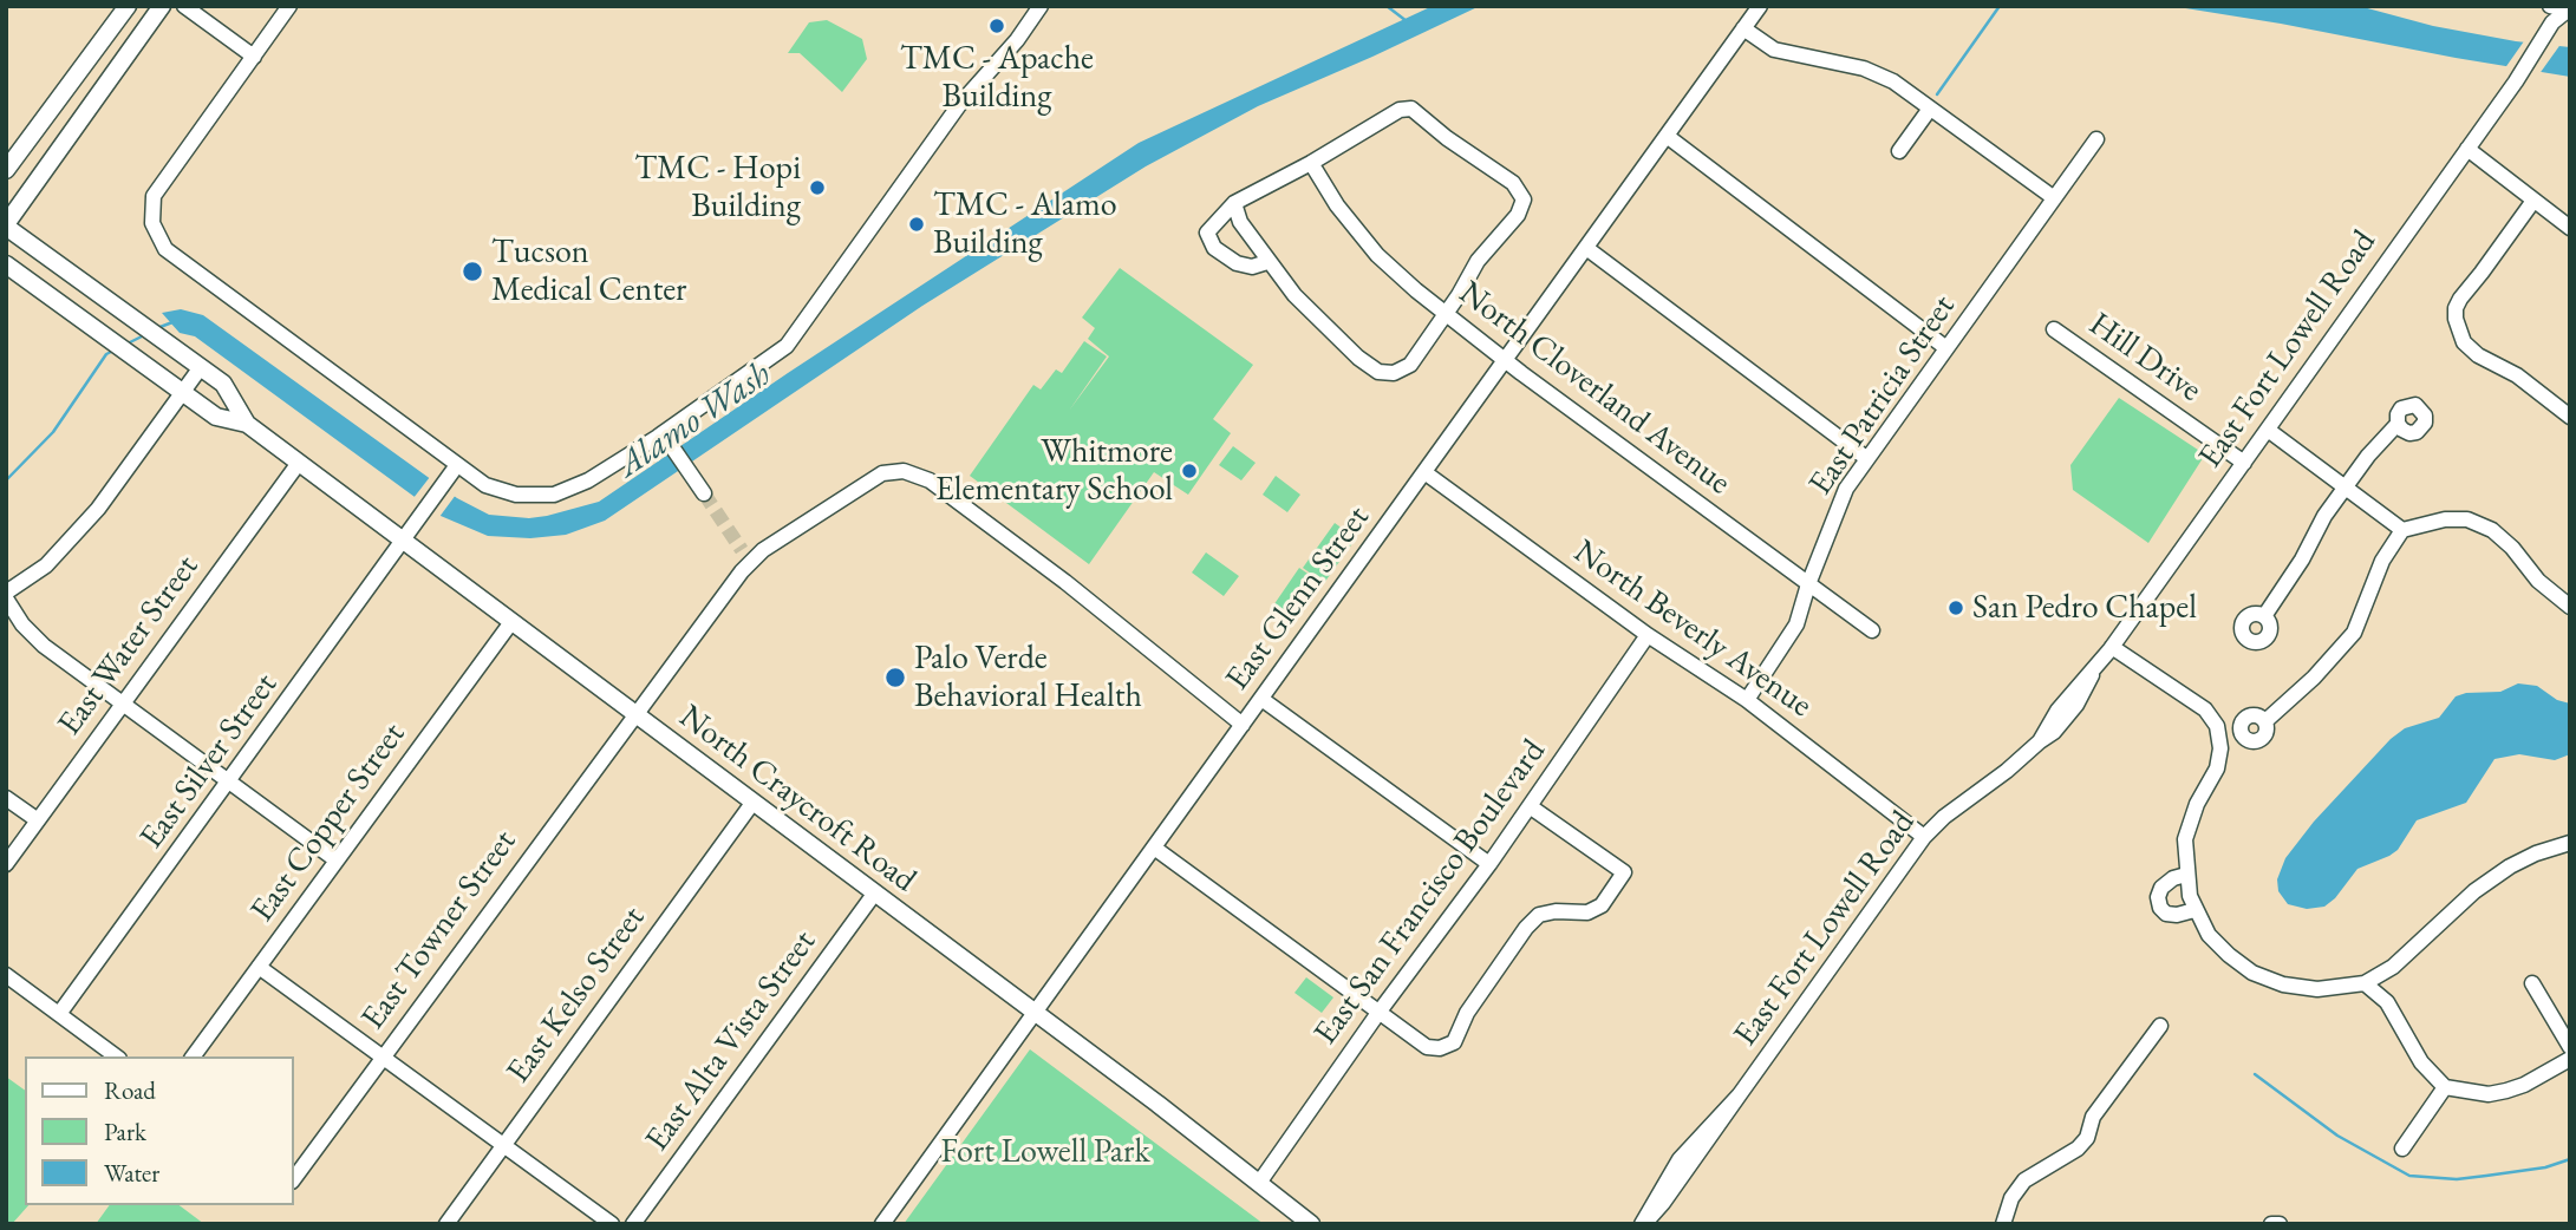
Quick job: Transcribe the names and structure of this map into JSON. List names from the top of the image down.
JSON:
{
  "streets": {
    "main road": ["North Craycroft Road"],
    "street": [
      "East Fort Lowell Road",
      "Hill Drive",
      "North Cloverland Avenue",
      "East Patricia Street",
      "East Glenn Street",
      "North Beverly Avenue",
      "East Water Street",
      "East Silver Street",
      "East Copper Street",
      "East San Francisco Boulevard",
      "East Towner Street",
      "East Kelso Street",
      "East Alta Vista Street"
    ]
  },
  "crossings": [
    ["East Fort Lowell Road", "Hill Drive"],
    ["East Fort Lowell Road", "North Beverly Avenue"],
    ["North Cloverland Avenue", "East Patricia Street"],
    ["North Cloverland Avenue", "East Glenn Street"],
    ["East Patricia Street", "North Beverly Avenue"],
    ["East Glenn Street", "North Beverly Avenue"],
    ["East Glenn Street", "North Craycroft Road"],
    ["East Glenn Street", "East Towner Street"],
    ["North Beverly Avenue", "East San Francisco Boulevard"],
    ["East Water Street", "North Craycroft Road"],
    ["East Silver Street", "North Craycroft Road"],
    ["North Craycroft Road", "East Copper Street"],
    ["North Craycroft Road", "East San Francisco Boulevard"],
    ["North Craycroft Road", "East Towner Street"],
    ["North Craycroft Road", "East Kelso Street"],
    ["North Craycroft Road", "East Alta Vista Street"]
  ],
  "water": ["Alamo Wash"],
  "parks": ["Fort Lowell Park"],
  "places": [
    "TMC - Apache Building",
    "TMC - Hopi Building",
    "TMC - Alamo Building",
    "Tucson Medical Center",
    "Whitmore Elementary School",
    "San Pedro Chapel",
    "Palo Verde Behavioral Health"
  ],
  "legend": ["Road", "Park", "Water"]
}
